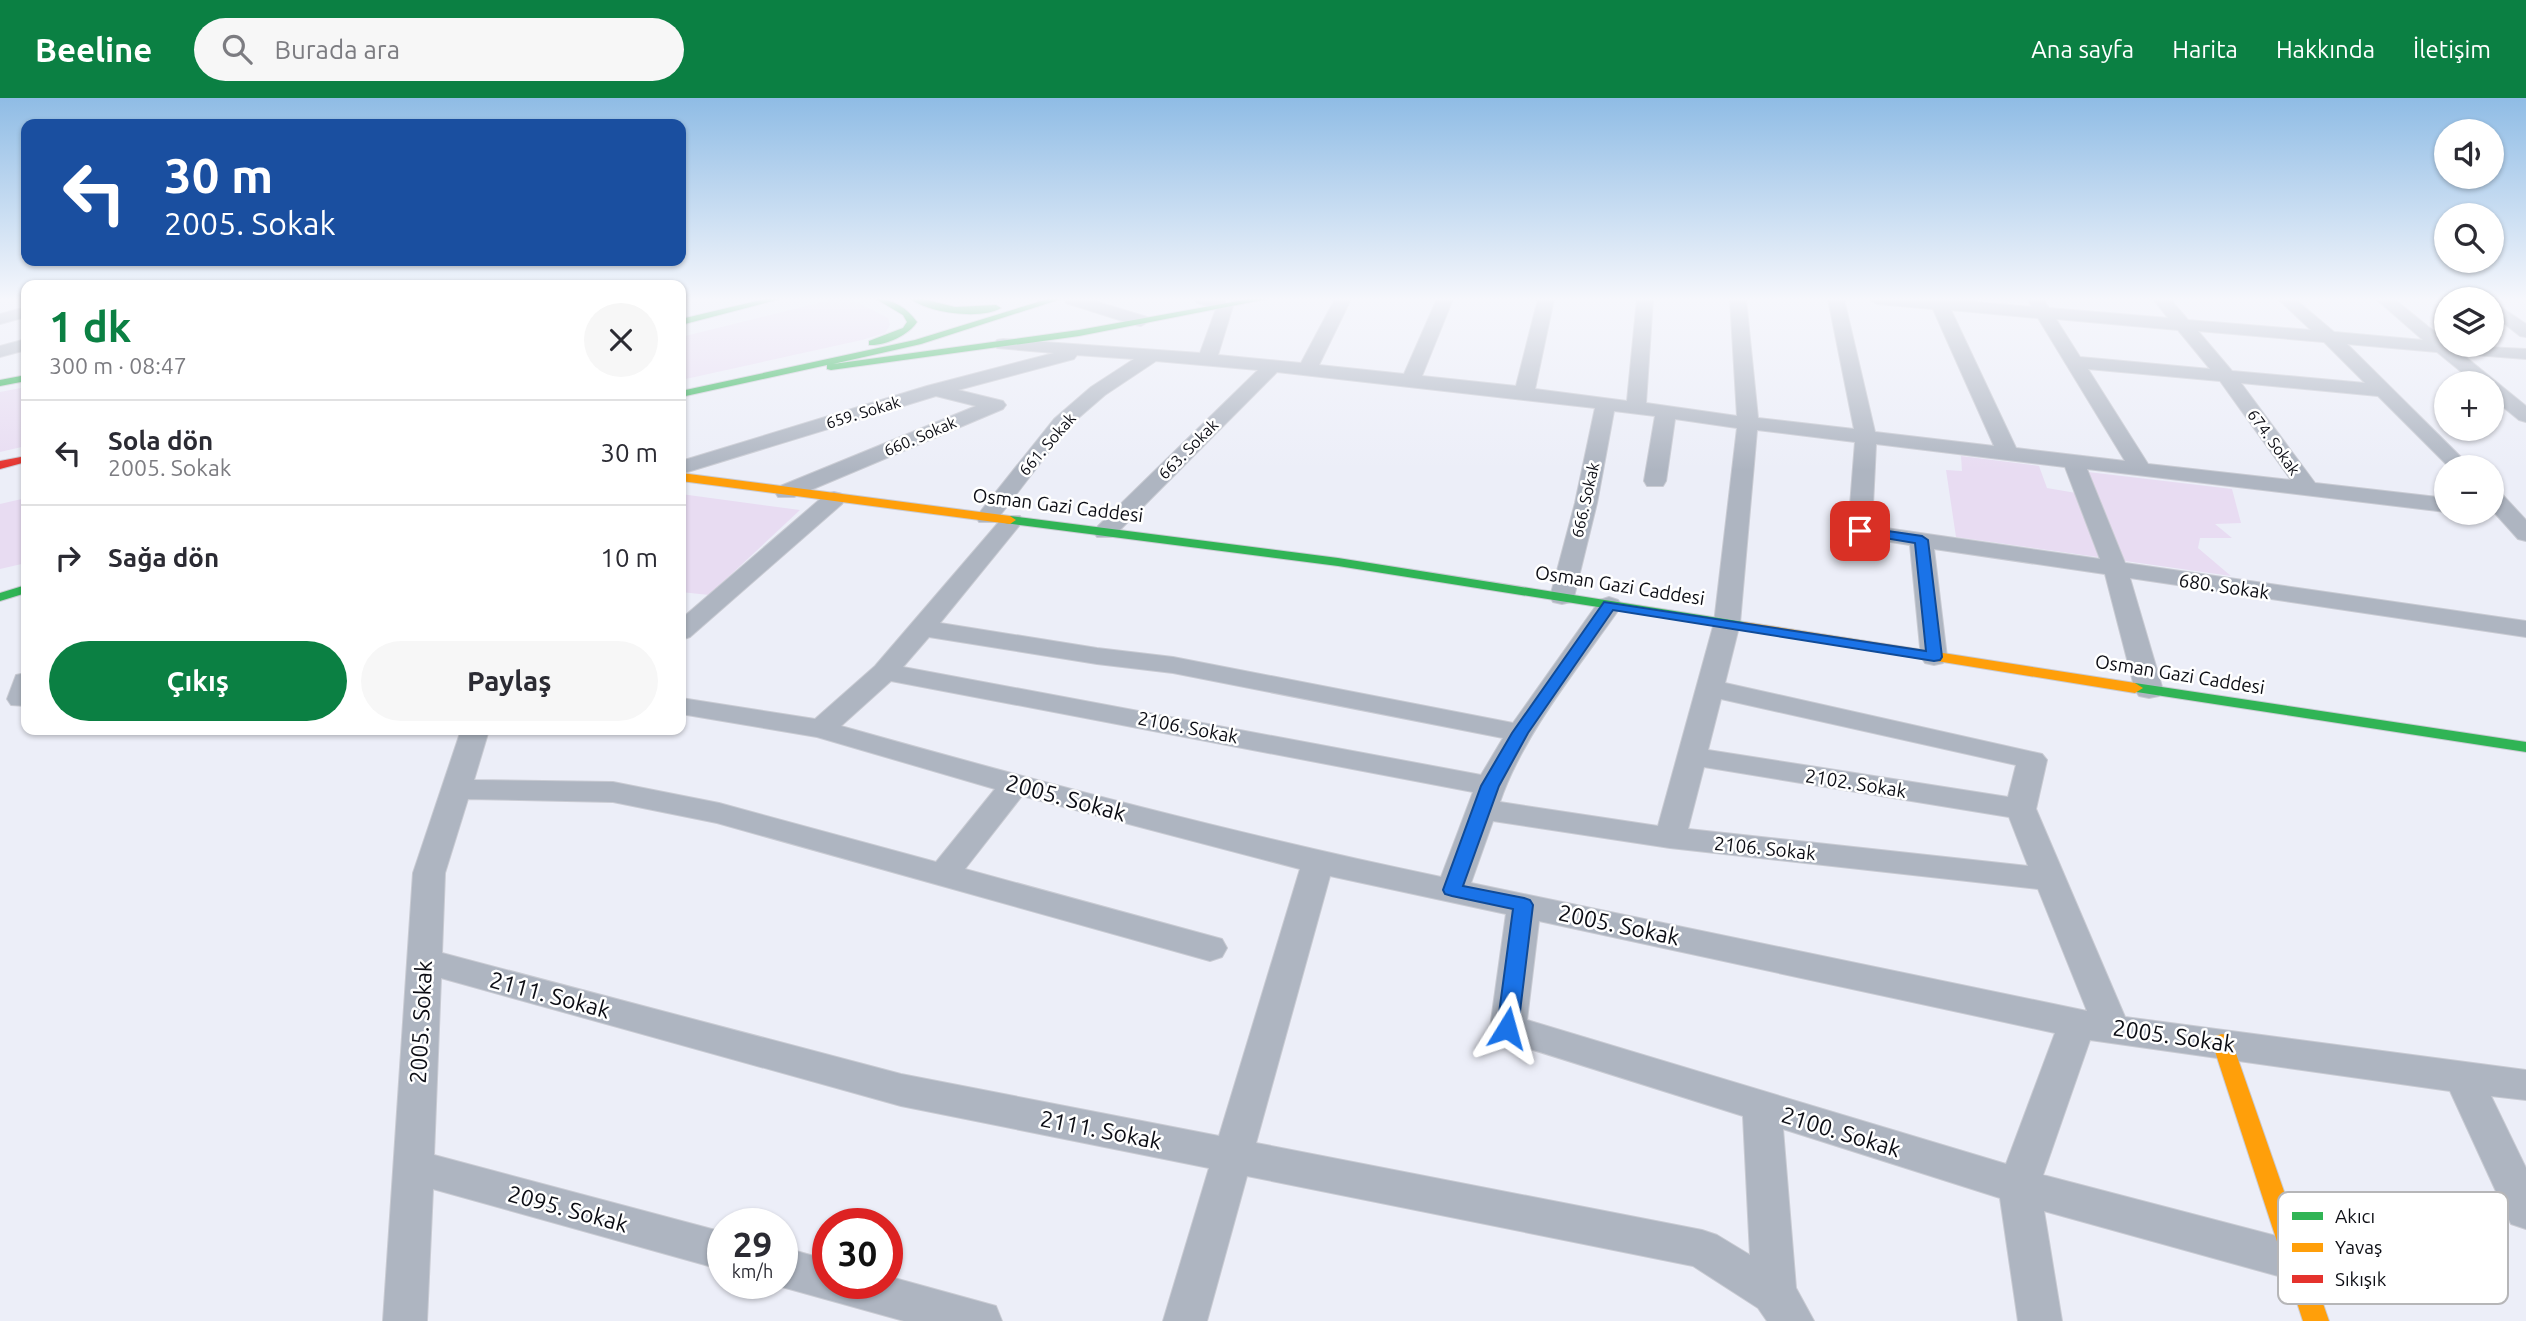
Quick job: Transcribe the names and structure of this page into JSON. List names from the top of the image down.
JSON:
{
  "streets": {
    "main road": ["Osman Gazi Caddesi"],
    "street": [
      "659. Sokak",
      "660. Sokak",
      "674. Sokak",
      "661. Sokak",
      "663. Sokak",
      "666. Sokak",
      "680. Sokak",
      "2106. Sokak",
      "2102. Sokak",
      "2005. Sokak",
      "2111. Sokak",
      "2100. Sokak",
      "2095. Sokak"
    ]
  },
  "crossings": [
    ["659. Sokak", "660. Sokak"],
    ["660. Sokak", "Osman Gazi Caddesi"],
    ["661. Sokak", "Osman Gazi Caddesi"],
    ["661. Sokak", "2106. Sokak"],
    ["661. Sokak", "2005. Sokak"],
    ["663. Sokak", "Osman Gazi Caddesi"],
    ["666. Sokak", "Osman Gazi Caddesi"],
    ["2005. Sokak", "2111. Sokak"],
    ["2005. Sokak", "2100. Sokak"],
    ["2005. Sokak", "2095. Sokak"],
    ["2111. Sokak", "2100. Sokak"]
  ],
  "legend": ["Akıcı", "Yavaş", "Sıkışık"],
  "page": {
    "header": "Beeline",
    "search": "Burada ara",
    "nav": [
      "Ana sayfa",
      "Harita",
      "Hakkında",
      "İletişim"
    ],
    "map_buttons": ["+", "−"],
    "turn": ["30 m", "2005. Sokak"],
    "heading": ["1 dk", "300 m · 08:47"],
    "list": [
      {
        "name": "Sola dön",
        "note": "2005. Sokak",
        "value": "30 m"
      },
      {
        "name": "Sağa dön",
        "value": "10 m"
      }
    ],
    "buttons": ["Çıkış", "Paylaş"],
    "speed": "29 km/h",
    "limit": "30"
  }
}
